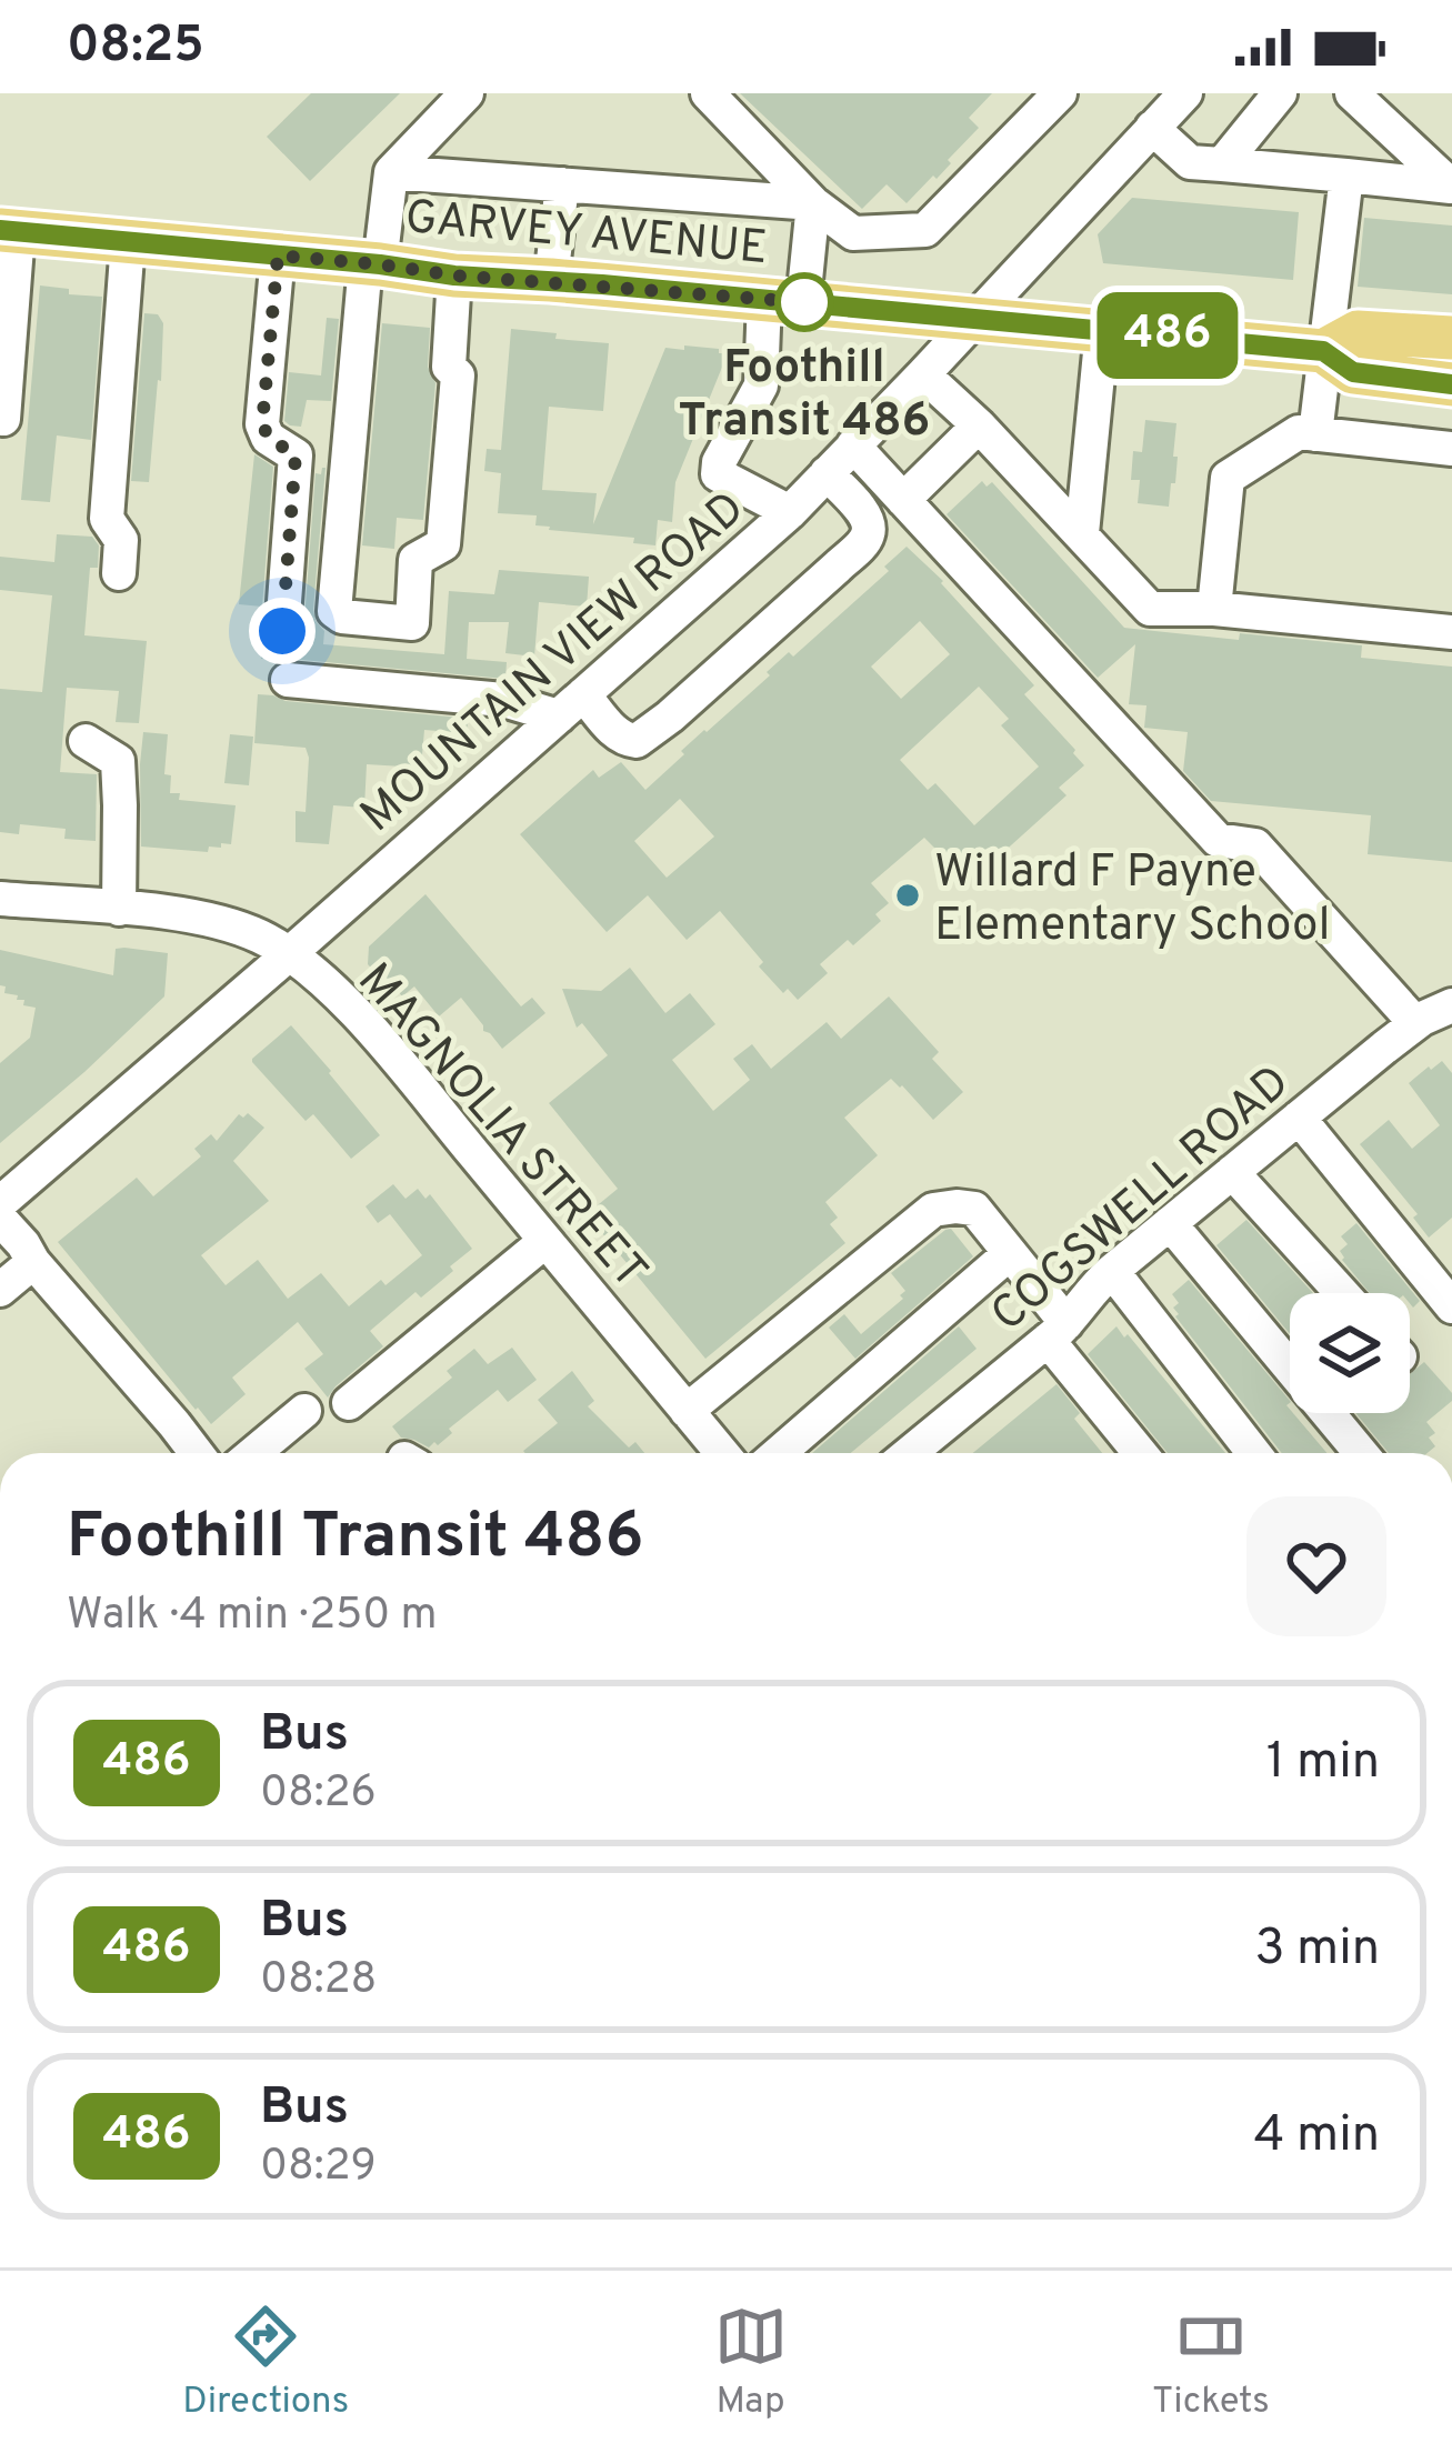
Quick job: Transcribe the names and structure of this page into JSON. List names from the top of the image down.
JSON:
{
  "streets": {
    "main road": ["GARVEY AVENUE"],
    "street": ["MOUNTAIN VIEW ROAD", "MAGNOLIA STREET", "COGSWELL ROAD"]
  },
  "crossings": [
    ["GARVEY AVENUE", "MOUNTAIN VIEW ROAD"],
    ["MOUNTAIN VIEW ROAD", "MAGNOLIA STREET"]
  ],
  "places": ["Foothill Transit 486", "Willard F Payne Elementary School"],
  "lines": ["bus line 486"],
  "page": {
    "status": "08:25",
    "on_map": "486",
    "heading": ["Foothill Transit 486", "Walk · 4 min · 250 m"],
    "list": [
      {
        "mark": "486",
        "name": "Bus",
        "note": "08:26",
        "value": "1 min"
      },
      {
        "mark": "486",
        "name": "Bus",
        "note": "08:28",
        "value": "3 min"
      },
      {
        "mark": "486",
        "name": "Bus",
        "note": "08:29",
        "value": "4 min"
      }
    ],
    "tabs": ["Directions", "Map", "Tickets"]
  }
}
